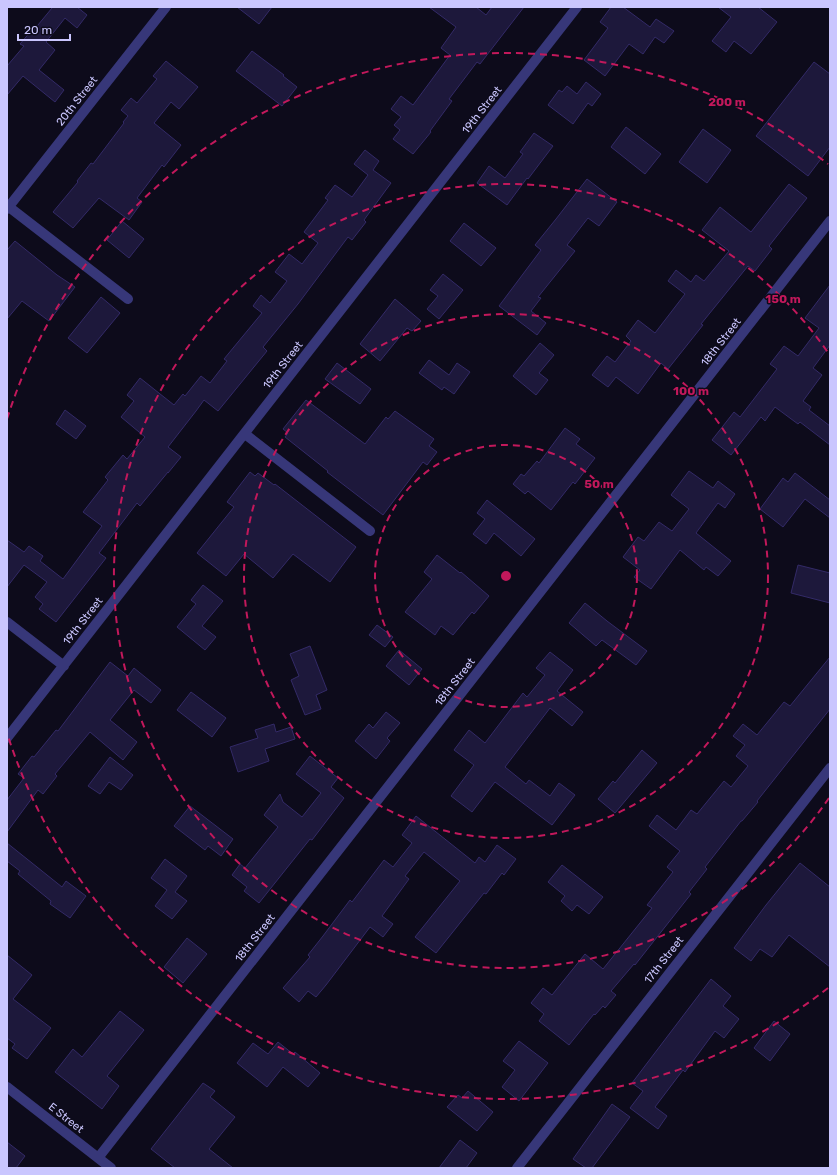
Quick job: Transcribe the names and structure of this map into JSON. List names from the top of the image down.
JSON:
{
  "streets": {
    "street": [
      "20th Street",
      "19th Street",
      "18th Street",
      "17th Street",
      "E Street"
    ]
  },
  "crossings": [
    ["18th Street", "E Street"]
  ],
  "scale_bar": "20 m",
  "rings": [
    "200 m",
    "150 m",
    "100 m",
    "50 m"
  ]
}
